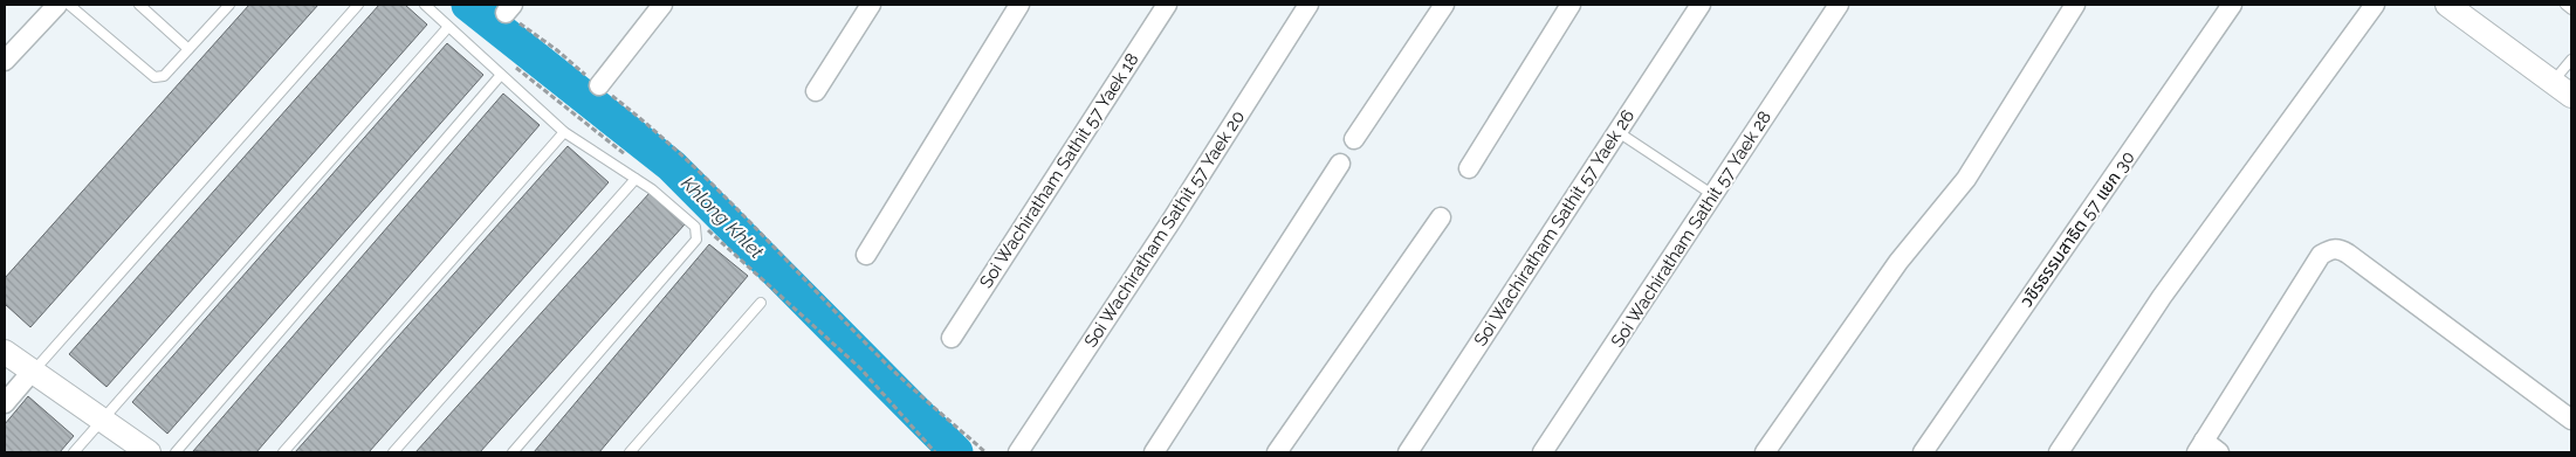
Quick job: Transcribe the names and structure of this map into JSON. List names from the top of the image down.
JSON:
{
  "streets": {
    "street": [
      "Soi Wachiratham Sathit 57 Yaek 18",
      "Soi Wachiratham Sathit 57 Yaek 26",
      "Soi Wachiratham Sathit 57 Yaek 20",
      "Soi Wachiratham Sathit 57 Yaek 28",
      "วชิรธรรมสาธิต 57 แยก 30"
    ]
  },
  "water": ["Khlong Khlet"]
}
